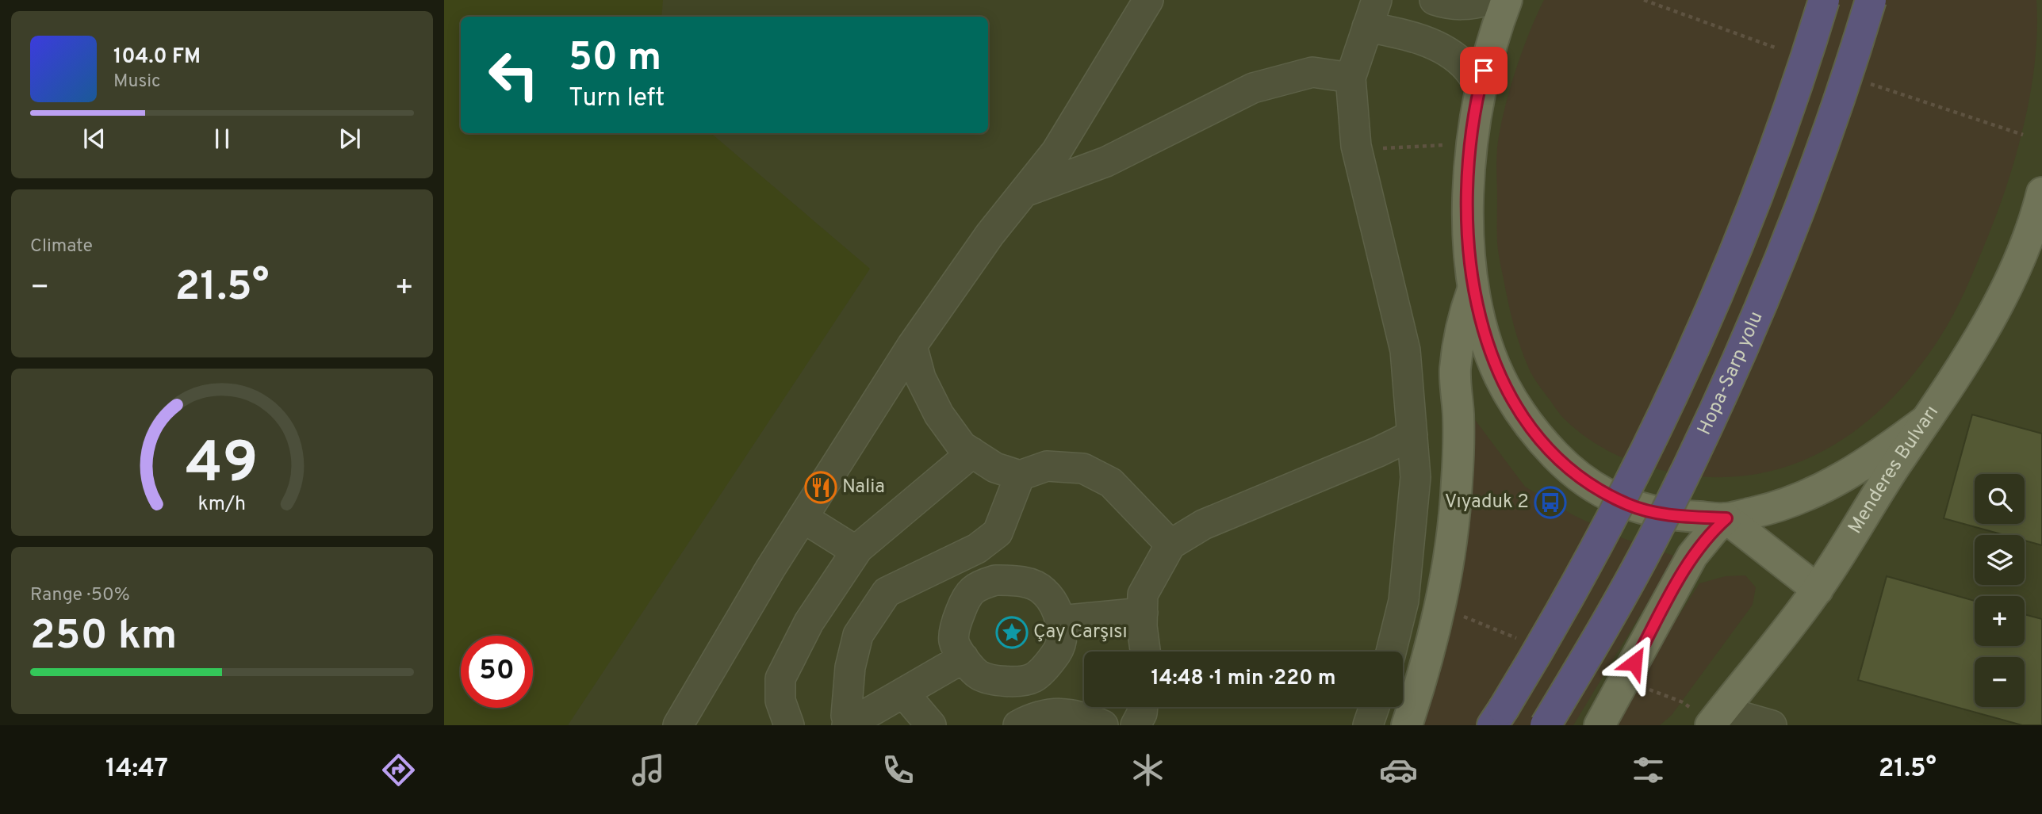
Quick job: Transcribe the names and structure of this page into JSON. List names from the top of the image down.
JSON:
{
  "streets": {
    "highway": ["Hopa-Sarp yolu"],
    "main road": ["Menderes Bulvarı"]
  },
  "places": {
    "restaurant": ["Nalia"],
    "bus stop": ["Vıyaduk 2"],
    "place": ["Çay Carşısı"]
  },
  "page": {
    "turn": ["50 m", "Turn left"],
    "song": ["104.0 FM", "Music"],
    "tile": [
      "Climate",
      ["Range · 50%", "250 km"]
    ],
    "heat": ["−", "21.5°", "+"],
    "map_buttons": ["+", "−"],
    "limit": "50",
    "trip": "14:48 · 1 min · 220 m",
    "tabs": ["14:47", "21.5°"],
    "gauge": ["49", "km/h"]
  }
}
